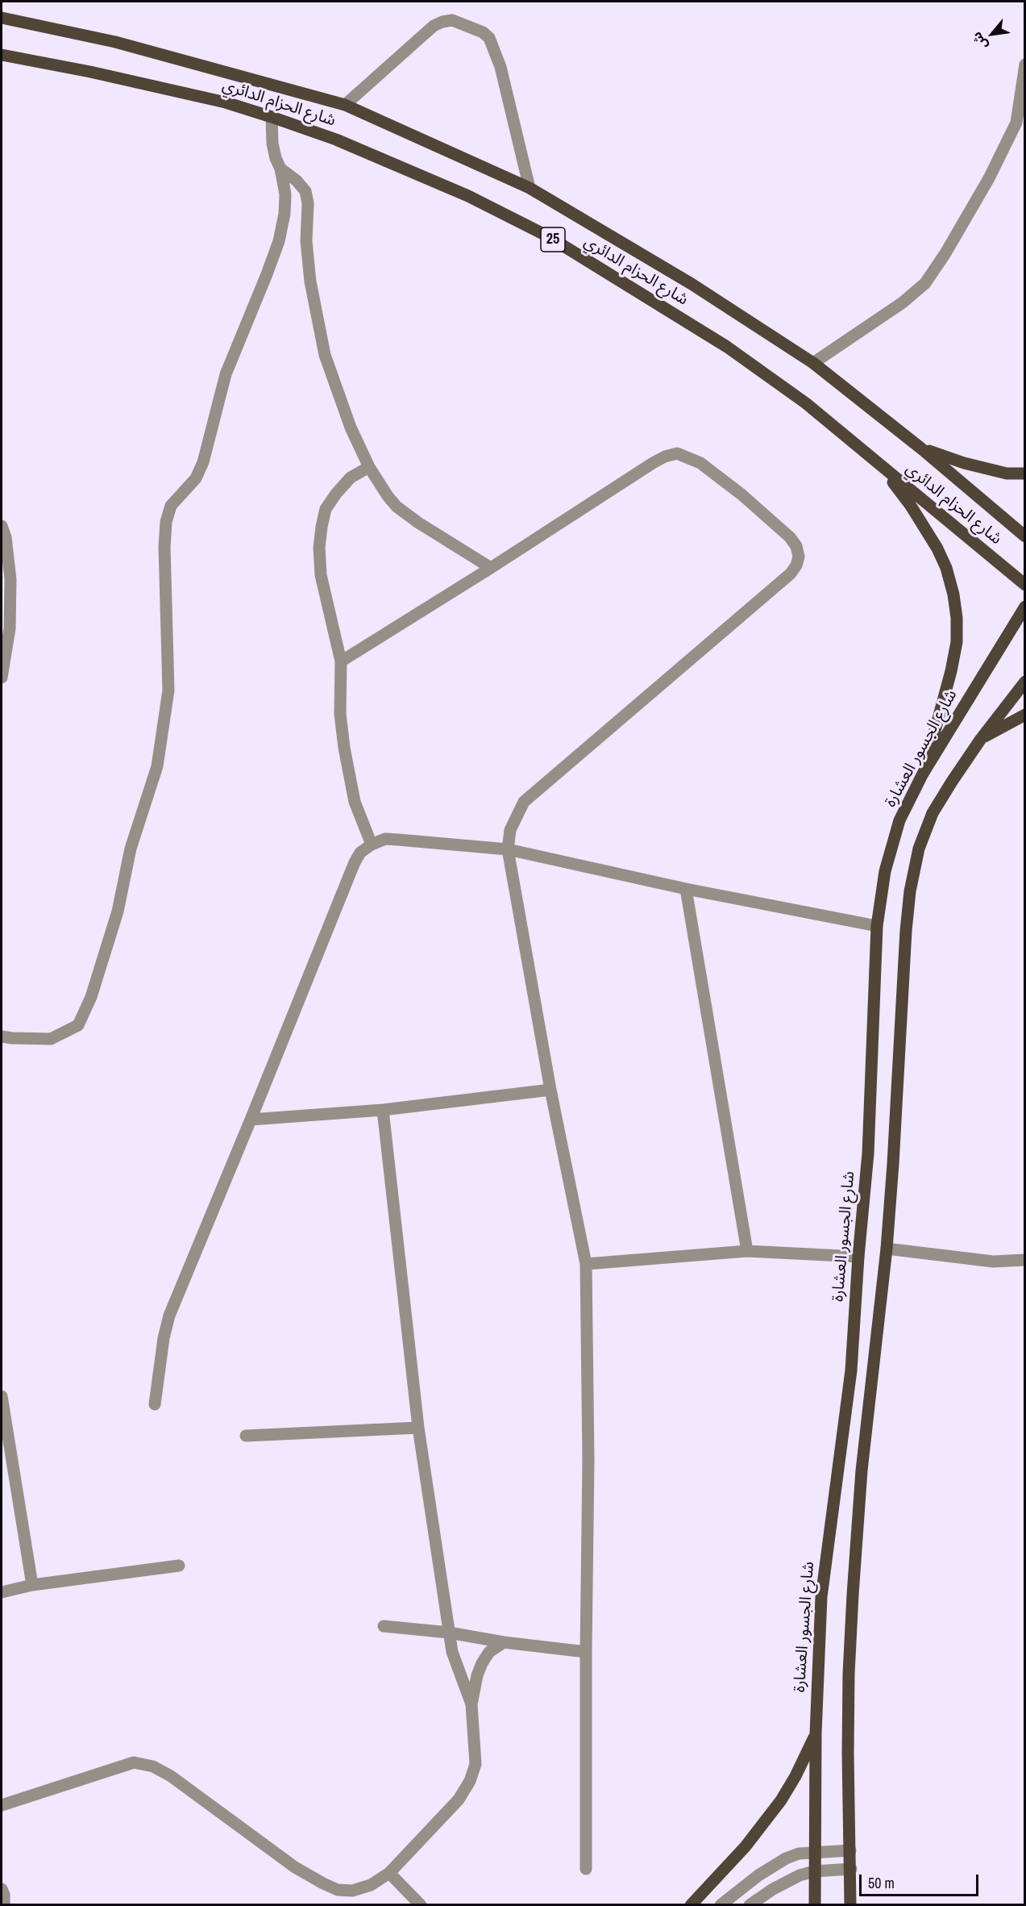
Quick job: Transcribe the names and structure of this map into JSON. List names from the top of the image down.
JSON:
{
  "streets": {
    "main road": ["شارع الحزام الدائري", "25", "شارع الجسور العشارة"]
  },
  "scale_bar": "50 m",
  "north": "bottom left"
}
